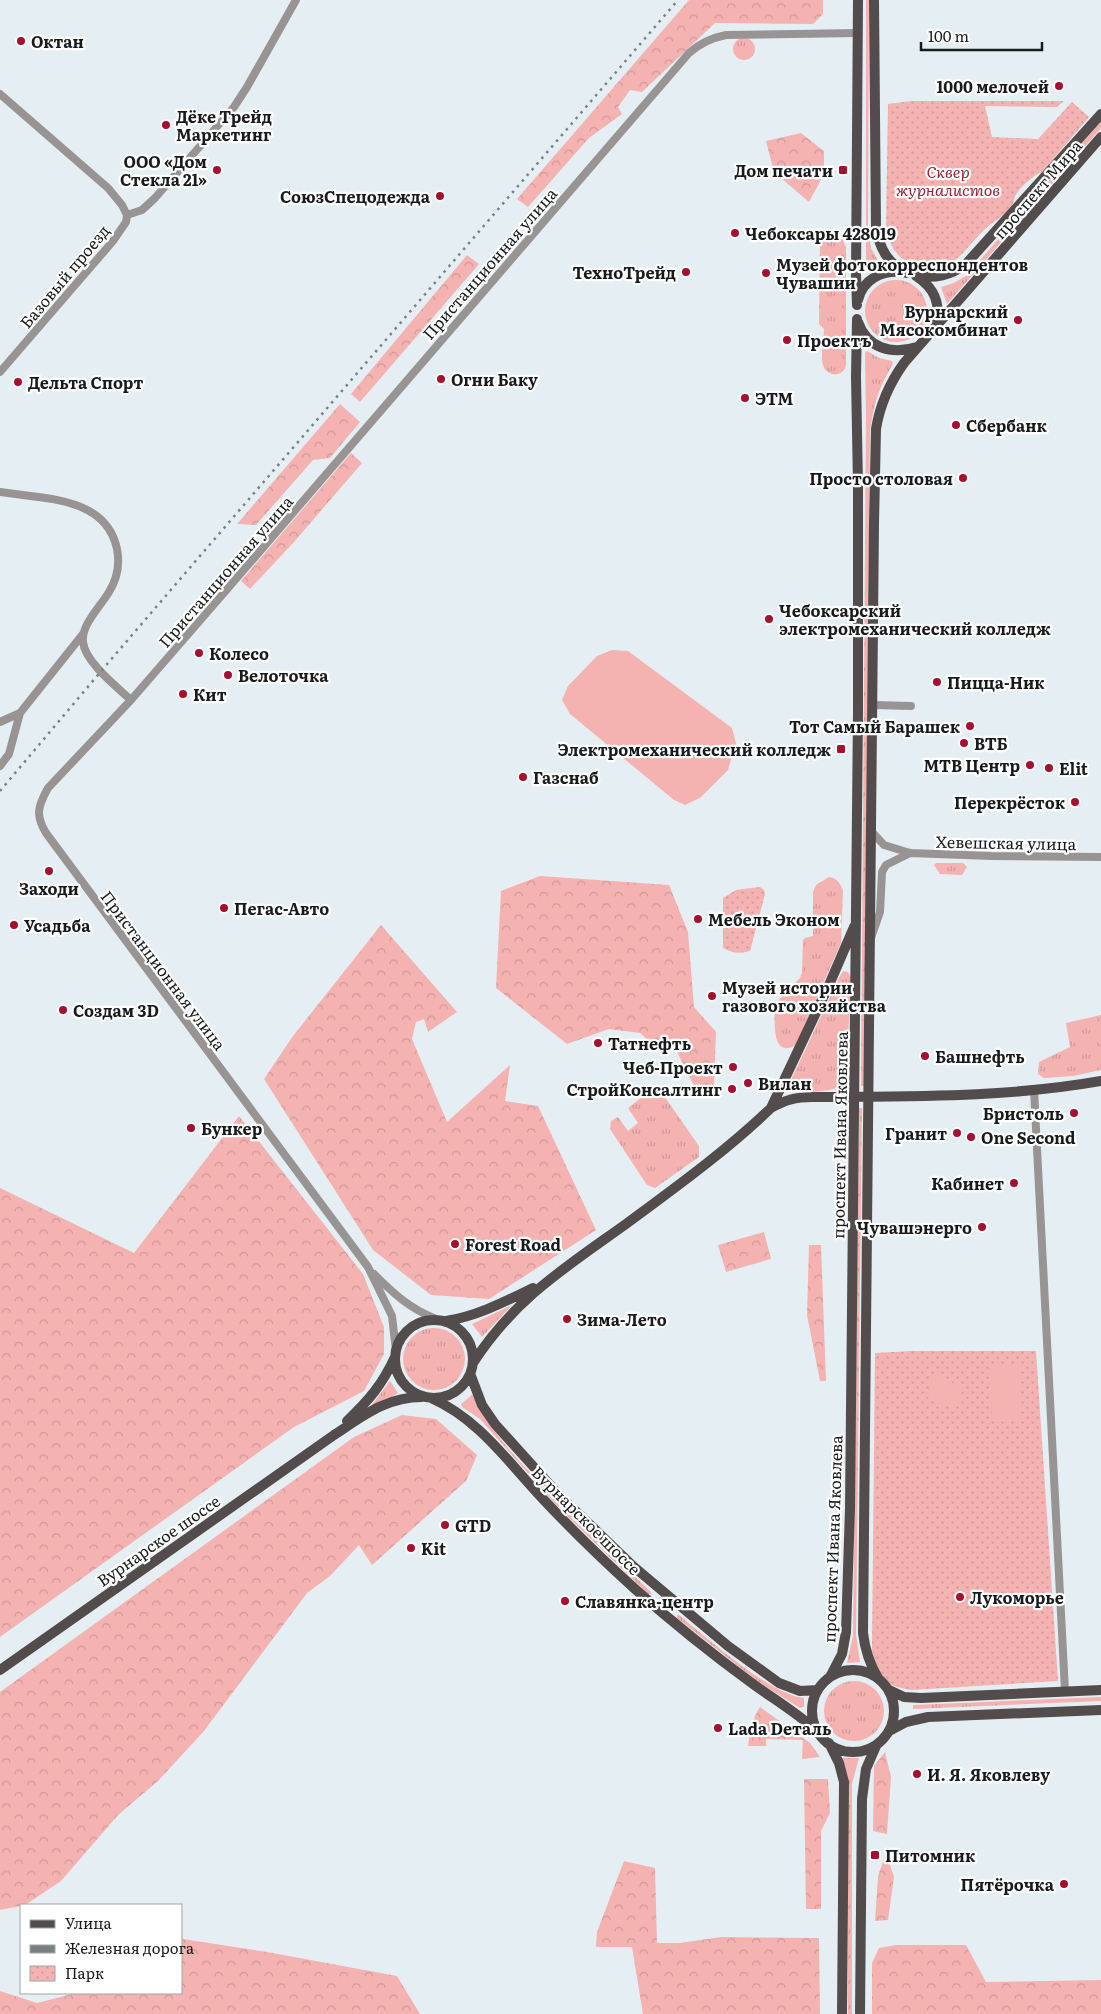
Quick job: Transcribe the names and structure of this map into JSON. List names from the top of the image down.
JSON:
{
  "streets": {
    "main road": ["проспект Мира", "проспект Ивана Яковлева", "Вурнарское шоссе"],
    "street": ["Пристанционная улица", "Базовый проезд", "Хевешская улица"]
  },
  "crossings": [
    ["проспект Мира", "проспект Ивана Яковлева"],
    ["Пристанционная улица", "Вурнарское шоссе"],
    ["Хевешская улица", "проспект Ивана Яковлева"],
    ["проспект Ивана Яковлева", "Вурнарское шоссе"]
  ],
  "parks": ["Сквер журналистов"],
  "places": {
    "other": [
      "Октан",
      "1000 мелочей",
      "Дёке Трейд Маркетинг",
      "ООО «Дом Стекла 21»",
      "СоюзСпецодежда",
      "Чебоксары 428019",
      "ТехноТрейд",
      "Музей фотокорреспондентов Чувашии",
      "Вурнарский Мясокомбинат",
      "Проектъ",
      "Огни Баку",
      "Дельта Спорт",
      "ЭТМ",
      "Сбербанк",
      "Просто столовая",
      "Чебоксарский электромеханический колледж",
      "Колесо",
      "Велоточка",
      "Пицца-Ник",
      "Кит",
      "Тот Самый Барашек",
      "ВТБ",
      "МТВ Центр",
      "Elit",
      "Газснаб",
      "Перекрёсток",
      "Заходи",
      "Пегас-Авто",
      "Мебель Эконом",
      "Усадьба",
      "Музей истории газового хозяйства",
      "Создам 3D",
      "Татнефть",
      "Башнефть",
      "Чеб-Проект",
      "Вилан",
      "СтройКонсалтинг",
      "Бристоль",
      "Бункер",
      "Гранит",
      "One Second",
      "Кабинет",
      "Чувашэнерго",
      "Forest Road",
      "Зима-Лето",
      "GTD",
      "Kit",
      "Лукоморье",
      "Славянка-центр",
      "Lada Dеталь",
      "И. Я. Яковлеву",
      "Пятёрочка"
    ],
    "transit": ["Дом печати", "Электромеханический колледж", "Питомник"]
  },
  "legend": ["Улица", "Железная дорога", "Парк"],
  "scale_bar": "100 m"
}
